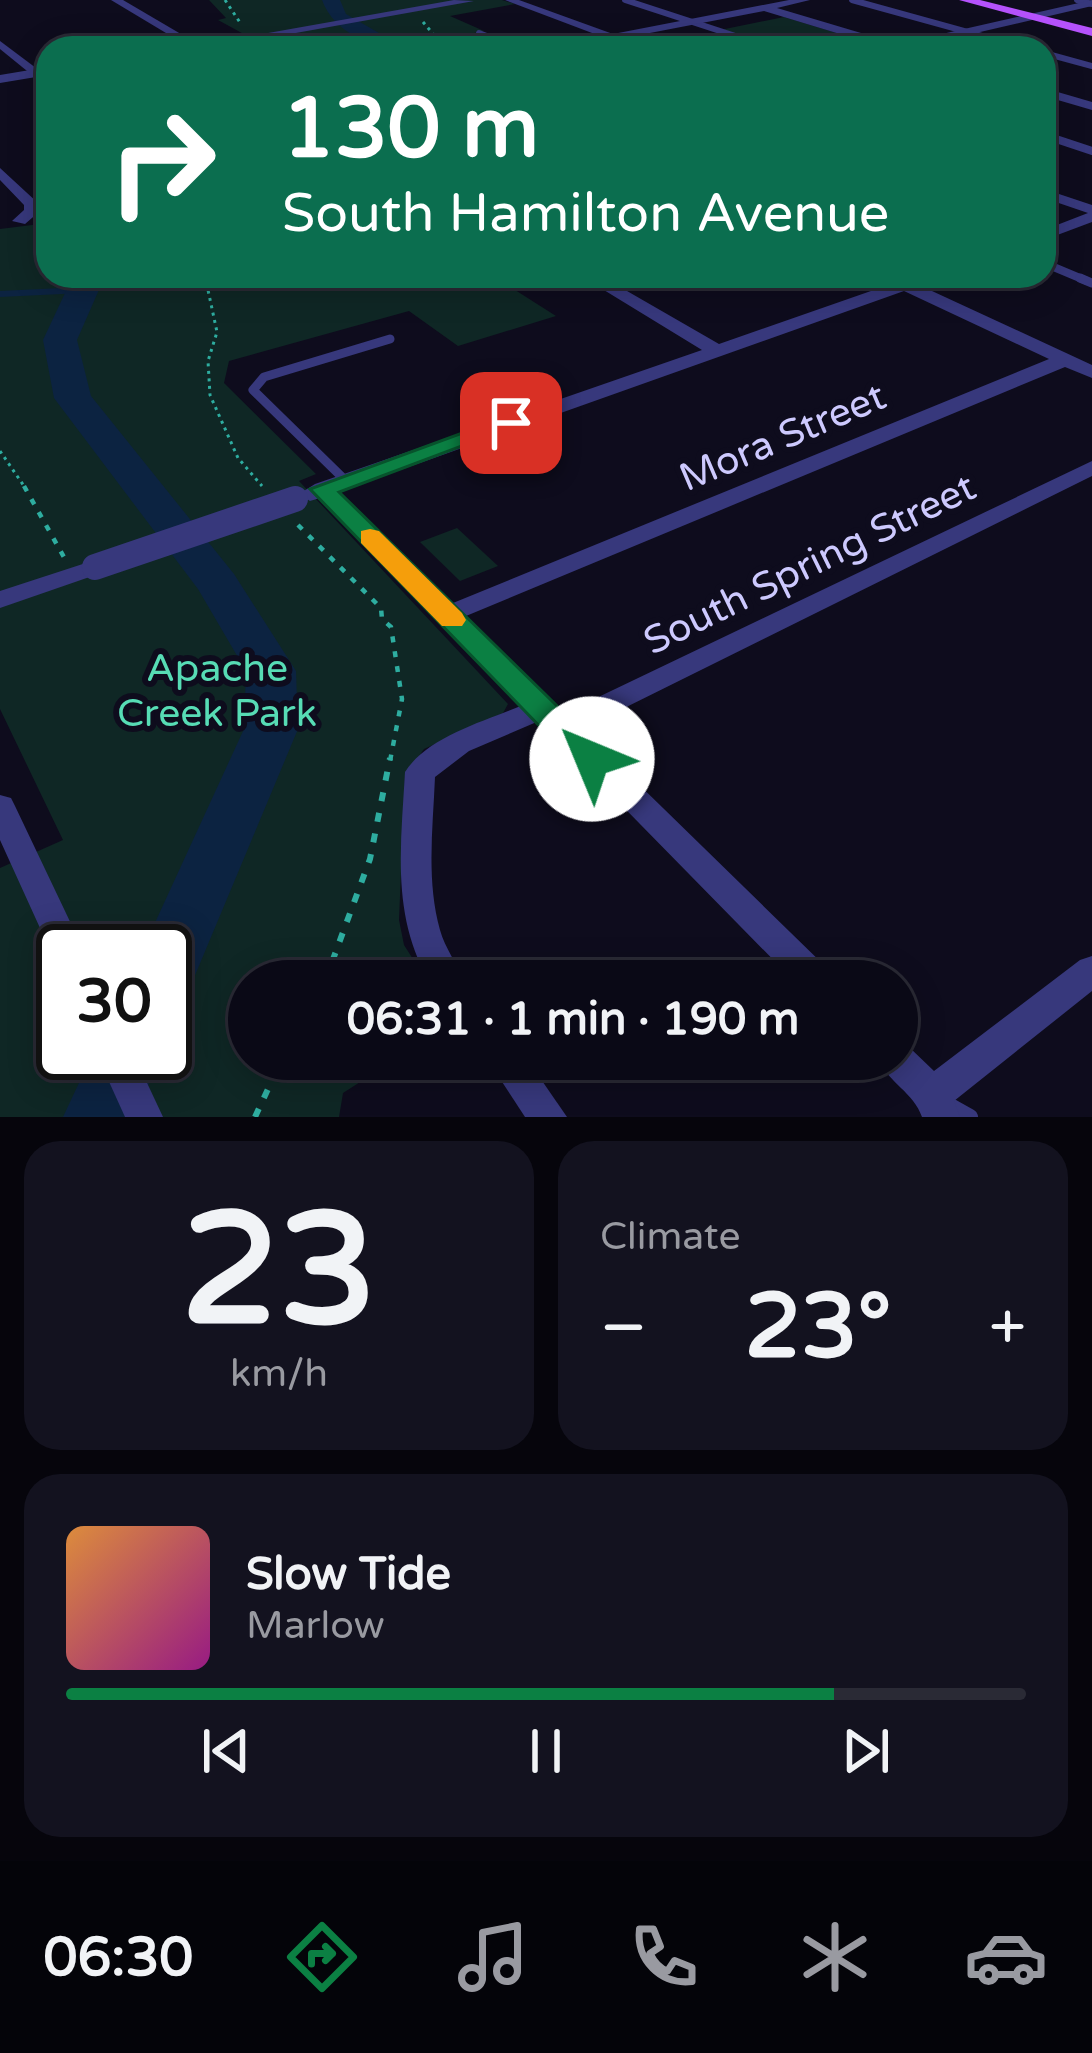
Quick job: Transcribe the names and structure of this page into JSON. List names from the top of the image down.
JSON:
{
  "streets": {
    "street": ["Mora Street", "South Spring Street"]
  },
  "parks": ["Apache Creek Park"],
  "page": {
    "turn": ["130 m", "South Hamilton Avenue"],
    "limit": "30",
    "trip": "06:31 · 1 min · 190 m",
    "tile": [
      ["23", "km/h"],
      "Climate"
    ],
    "heat": ["−", "23°", "+"],
    "song": ["Slow Tide", "Marlow"],
    "tabs": "06:30"
  }
}
